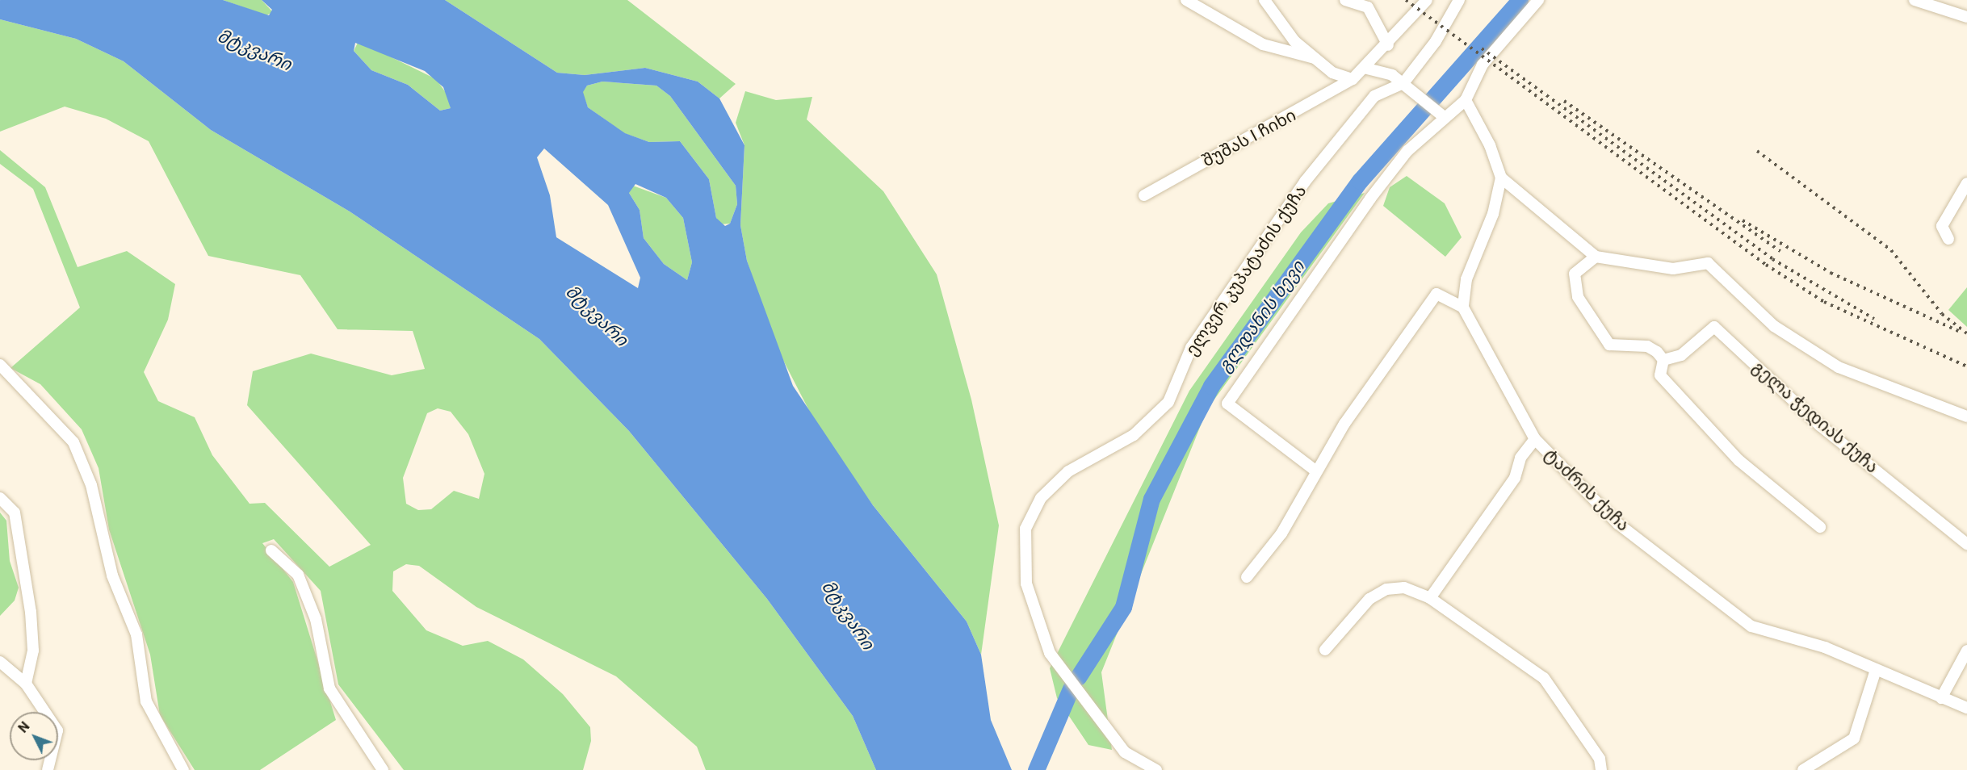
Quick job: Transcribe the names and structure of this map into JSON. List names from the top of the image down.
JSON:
{
  "streets": {
    "street": [
      "შუშას I ჩიხი",
      "ელვერ კუპატაძის ქუჩა",
      "გელა ჭედიას ქუჩა",
      "ტაძრის ქუჩა"
    ]
  },
  "water": ["მტკვარი", "გლდანის ხევი"],
  "north": "top left"
}
